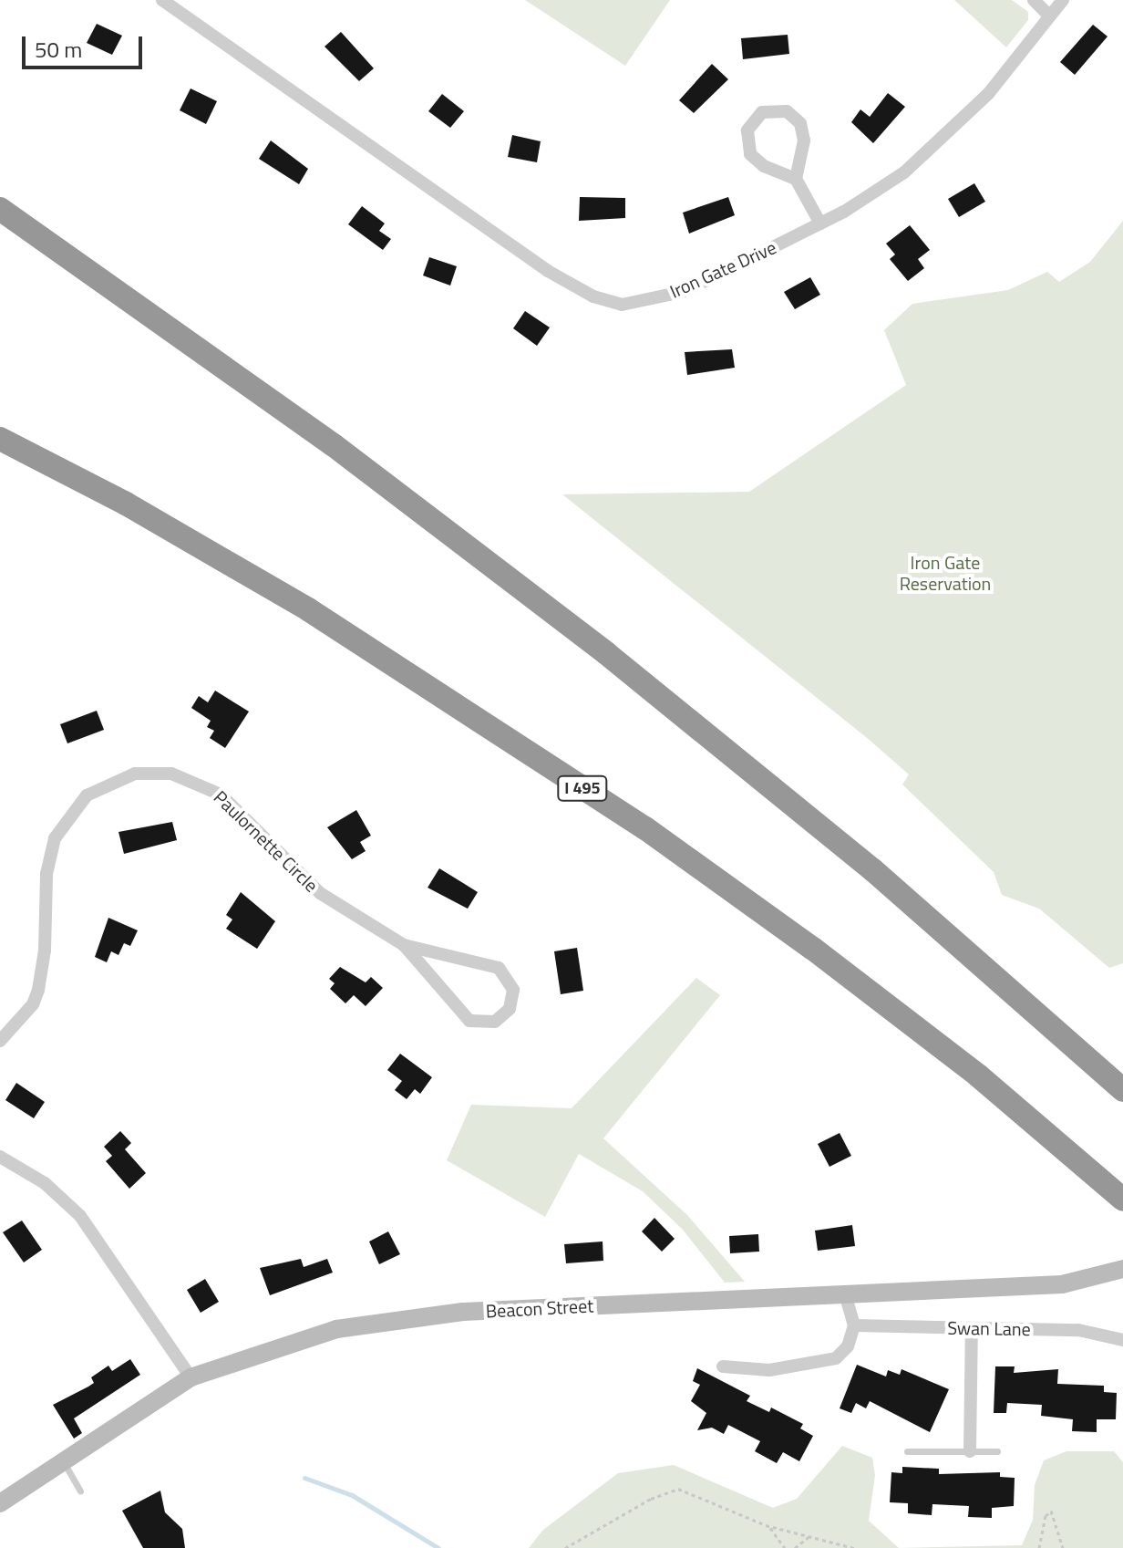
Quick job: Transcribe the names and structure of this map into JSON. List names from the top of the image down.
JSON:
{
  "streets": {
    "highway": ["I 495"],
    "main road": ["Beacon Street"],
    "street": ["Iron Gate Drive", "Paulornette Circle", "Swan Lane"]
  },
  "parks": ["Iron Gate Reservation"],
  "scale_bar": "50 m"
}
